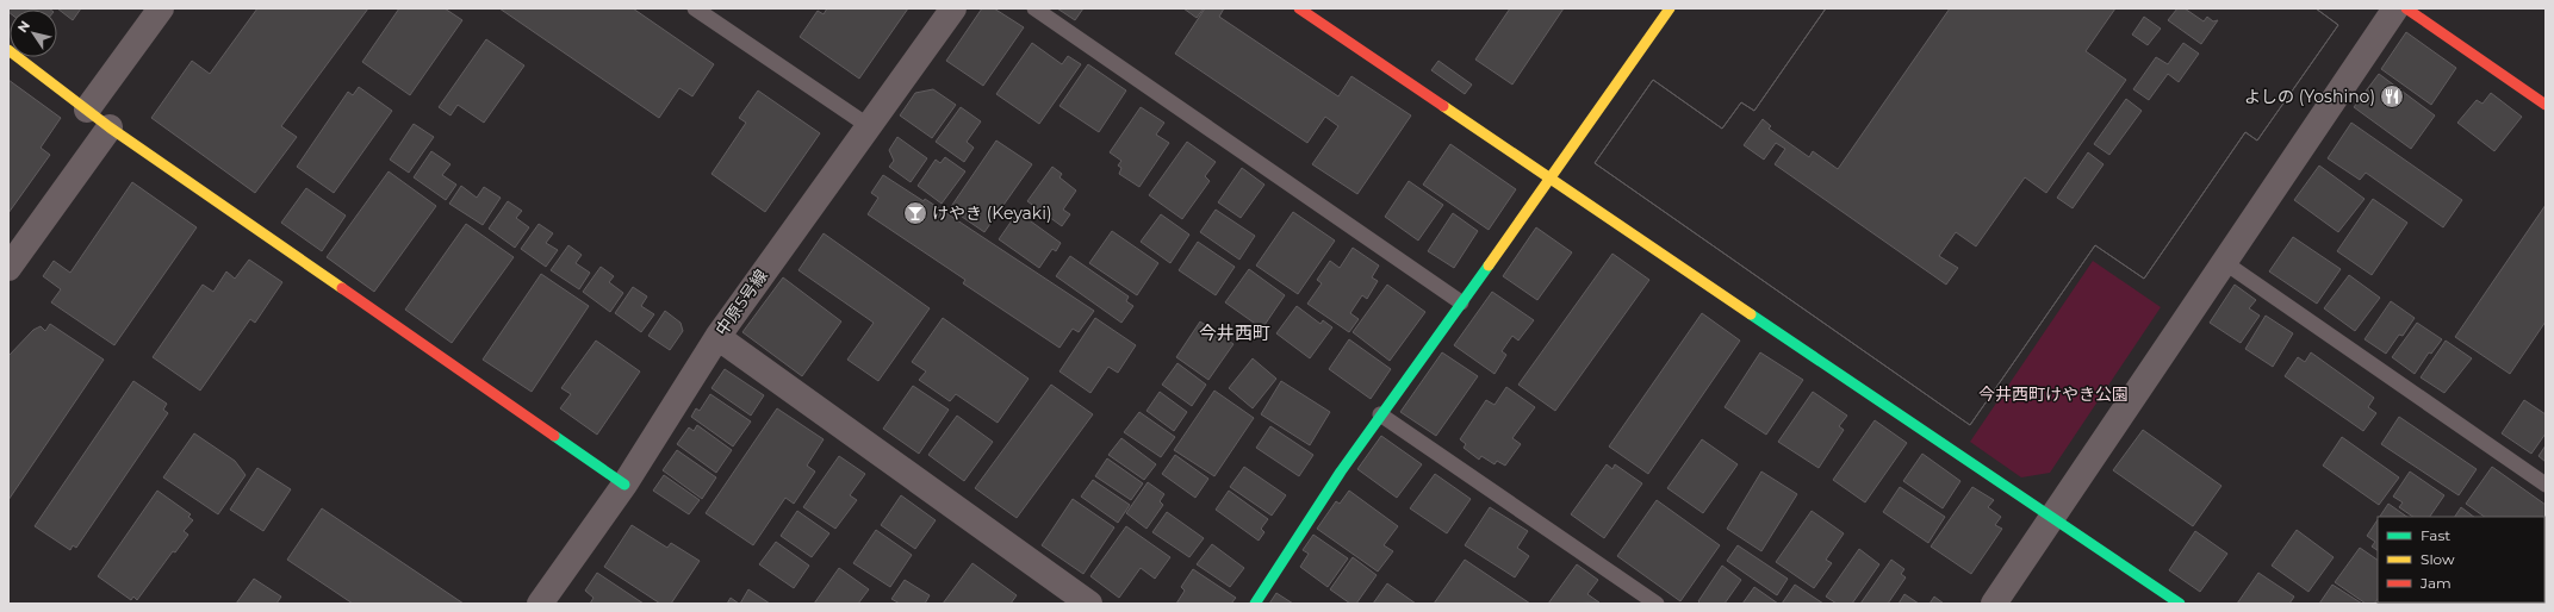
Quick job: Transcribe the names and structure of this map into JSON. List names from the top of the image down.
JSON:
{
  "streets": {
    "street": ["中原5号線"]
  },
  "districts": ["今井西町"],
  "parks": ["今井西町けやき公園"],
  "places": {
    "restaurant": ["よしの (Yoshino)"],
    "bar": ["けやき (Keyaki)"]
  },
  "legend": ["Fast", "Slow", "Jam"],
  "north": "top left"
}
